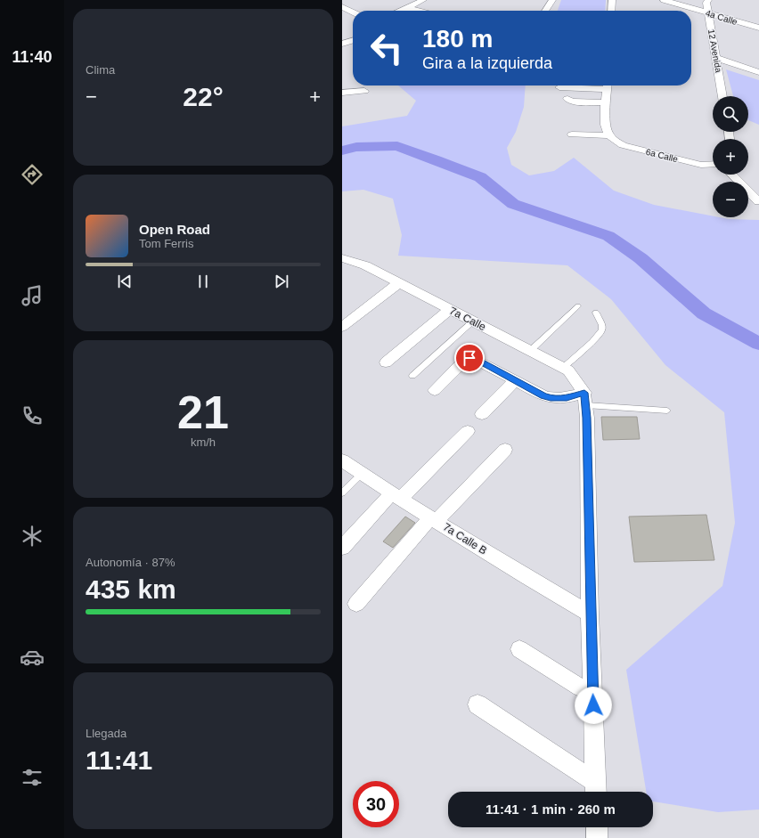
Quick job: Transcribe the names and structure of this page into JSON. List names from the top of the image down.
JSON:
{
  "streets": {
    "street": [
      "4a Calle",
      "12 Avenida",
      "6a Calle",
      "7a Calle",
      "7a Calle B"
    ]
  },
  "crossings": [
    ["4a Calle", "12 Avenida"]
  ],
  "page": {
    "tabs": "11:40",
    "tile": [
      "Clima",
      ["21", "km/h"],
      ["Autonomía · 87%", "435 km"],
      ["Llegada", "11:41"]
    ],
    "turn": ["180 m", "Gira a la izquierda"],
    "heat": ["−", "22°", "+"],
    "map_buttons": ["+", "−"],
    "song": ["Open Road", "Tom Ferris"],
    "limit": "30",
    "trip": "11:41 · 1 min · 260 m"
  }
}
